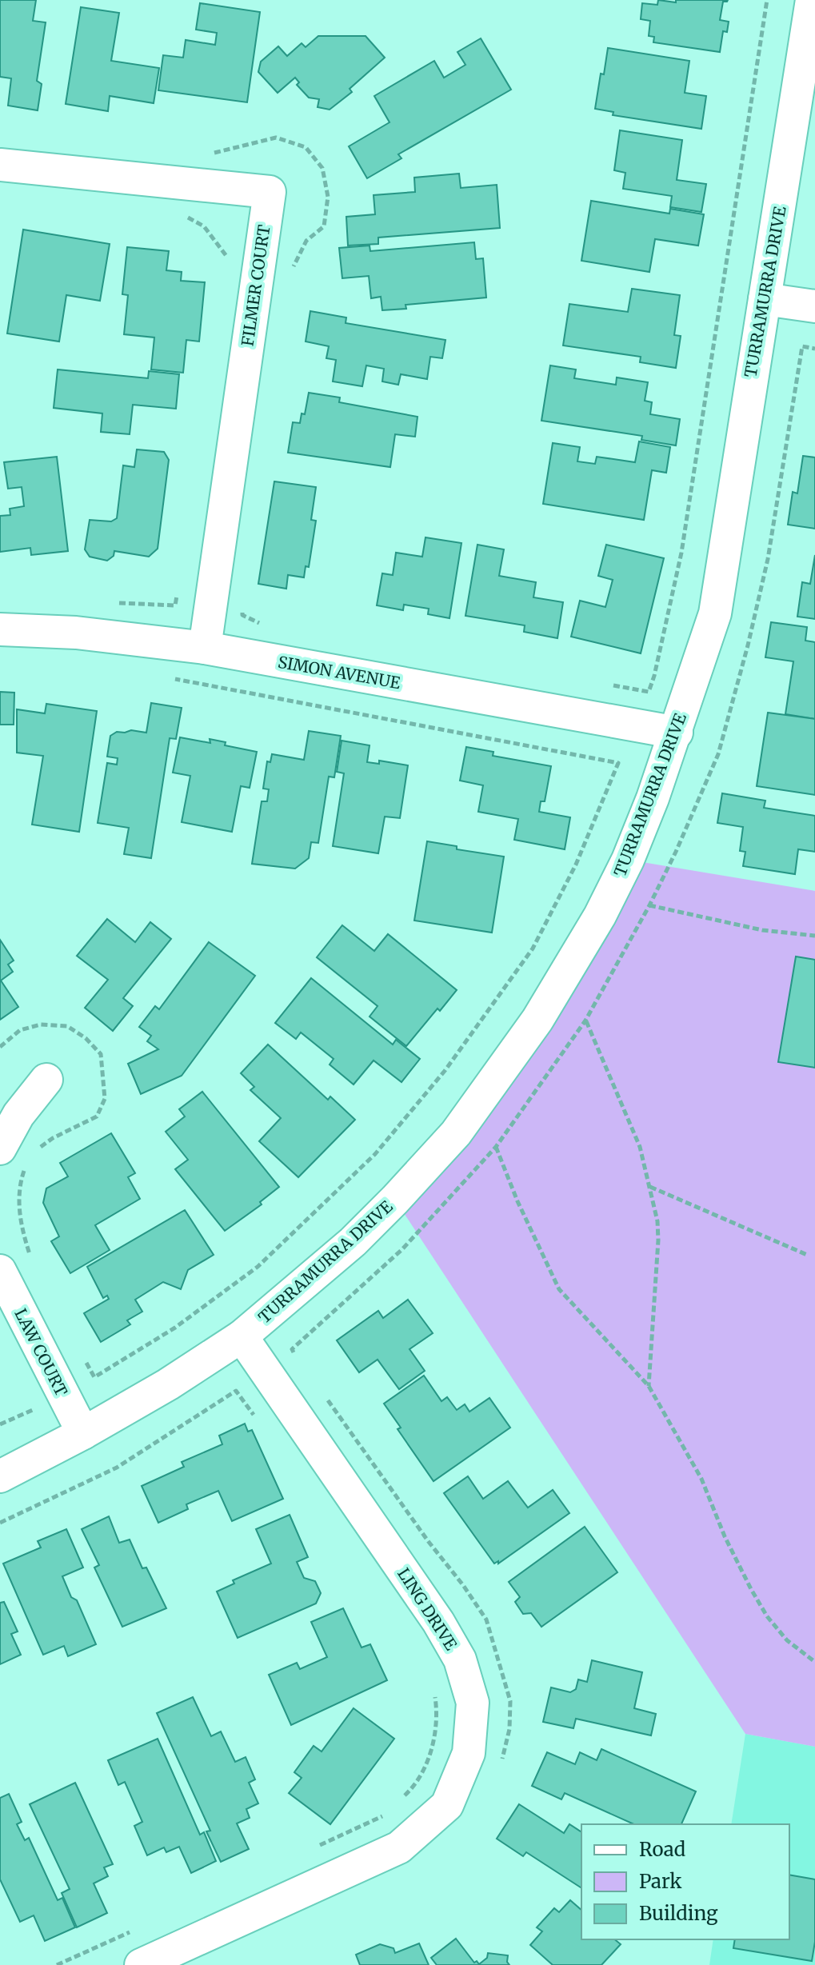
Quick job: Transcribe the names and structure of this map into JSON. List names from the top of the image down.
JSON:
{
  "streets": {
    "street": [
      "FILMER COURT",
      "TURRAMURRA DRIVE",
      "SIMON AVENUE",
      "LAW COURT",
      "LING DRIVE"
    ]
  },
  "crossings": [
    ["FILMER COURT", "SIMON AVENUE"],
    ["TURRAMURRA DRIVE", "SIMON AVENUE"],
    ["TURRAMURRA DRIVE", "LAW COURT"],
    ["TURRAMURRA DRIVE", "LING DRIVE"]
  ],
  "legend": ["Road", "Park", "Building"]
}
